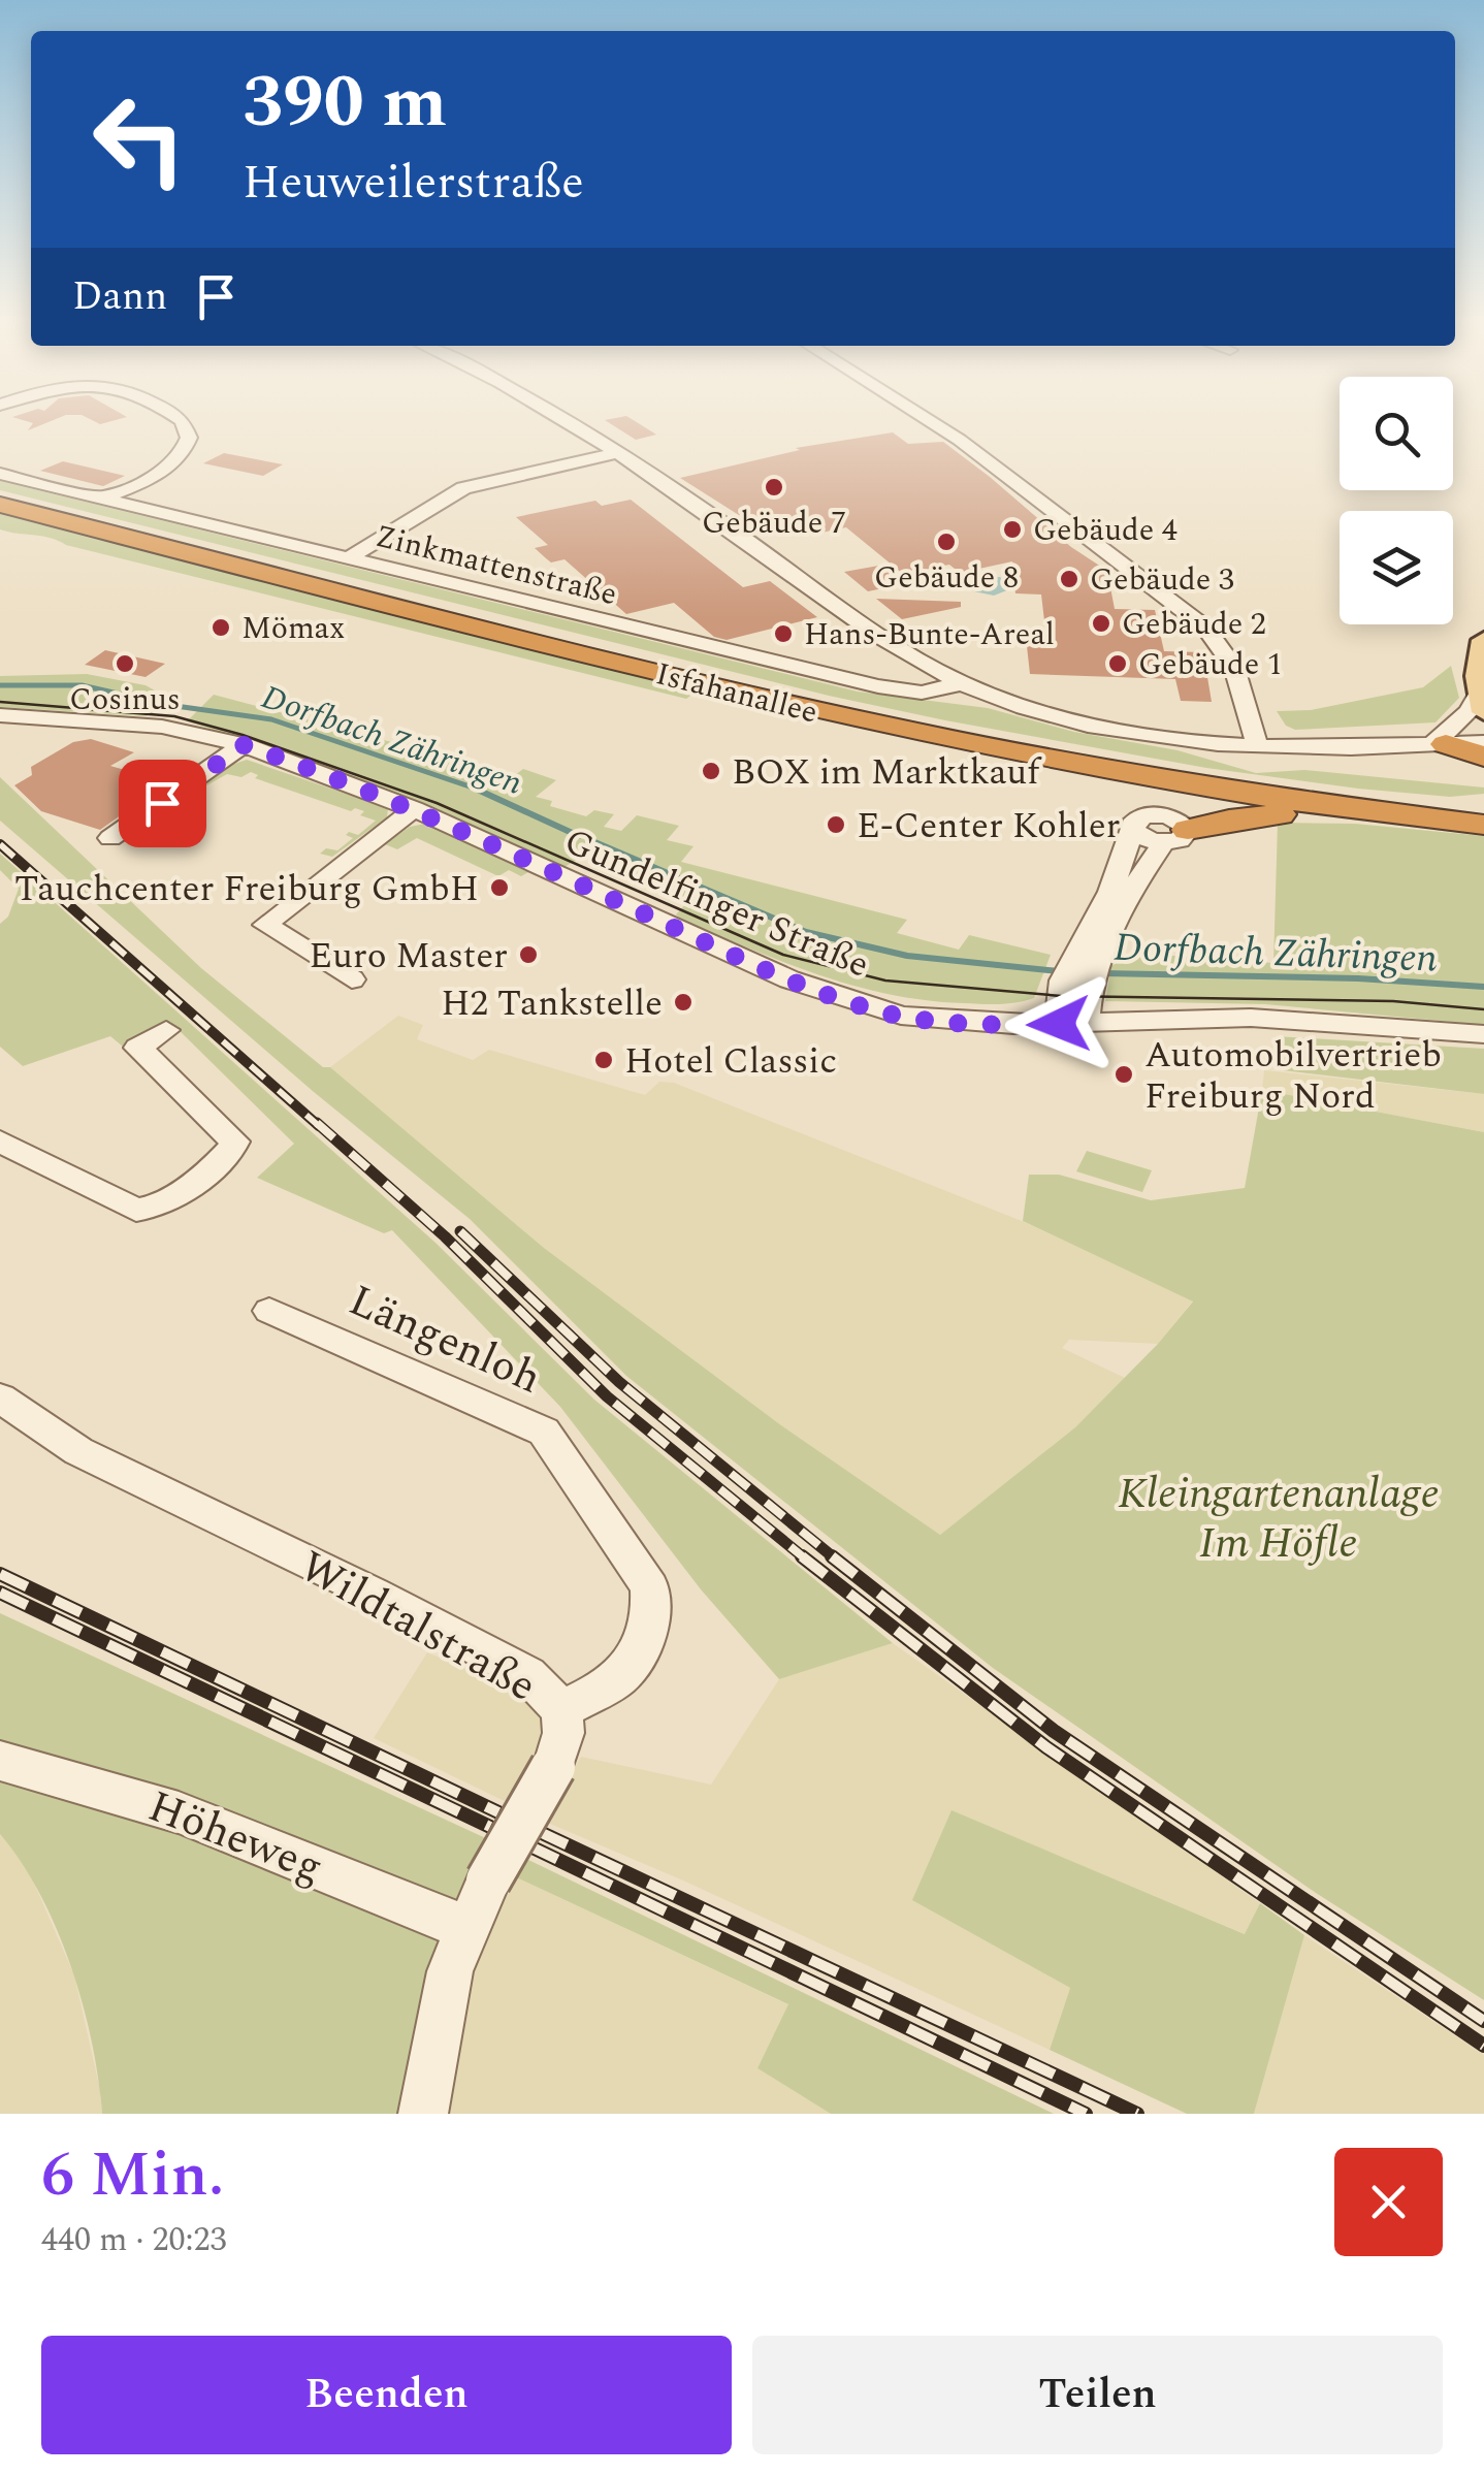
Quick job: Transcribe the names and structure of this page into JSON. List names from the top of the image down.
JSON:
{
  "streets": {
    "highway": ["Isfahanallee"],
    "street": [
      "Zinkmattenstraße",
      "Gundelfinger Straße",
      "Längenloh",
      "Wildtalstraße",
      "Höheweg"
    ]
  },
  "crossings": [
    ["Längenloh", "Wildtalstraße"],
    ["Wildtalstraße", "Höheweg"]
  ],
  "water": ["Dorfbach Zähringen"],
  "parks": ["Kleingartenanlage Im Höfle"],
  "places": [
    "Gebäude 7",
    "Gebäude 4",
    "Gebäude 8",
    "Gebäude 3",
    "Gebäude 2",
    "Mömax",
    "Hans-Bunte-Areal",
    "Cosinus",
    "Gebäude 1",
    "BOX im Marktkauf",
    "E-Center Kohler",
    "Tauchcenter Freiburg GmbH",
    "Euro Master",
    "H2 Tankstelle",
    "Hotel Classic",
    "Automobilvertrieb Freiburg Nord"
  ],
  "page": {
    "turn": ["390 m", "Heuweilerstraße"],
    "then": "Dann",
    "heading": ["6 Min.", "440 m · 20:23"],
    "buttons": ["Beenden", "Teilen"]
  }
}
